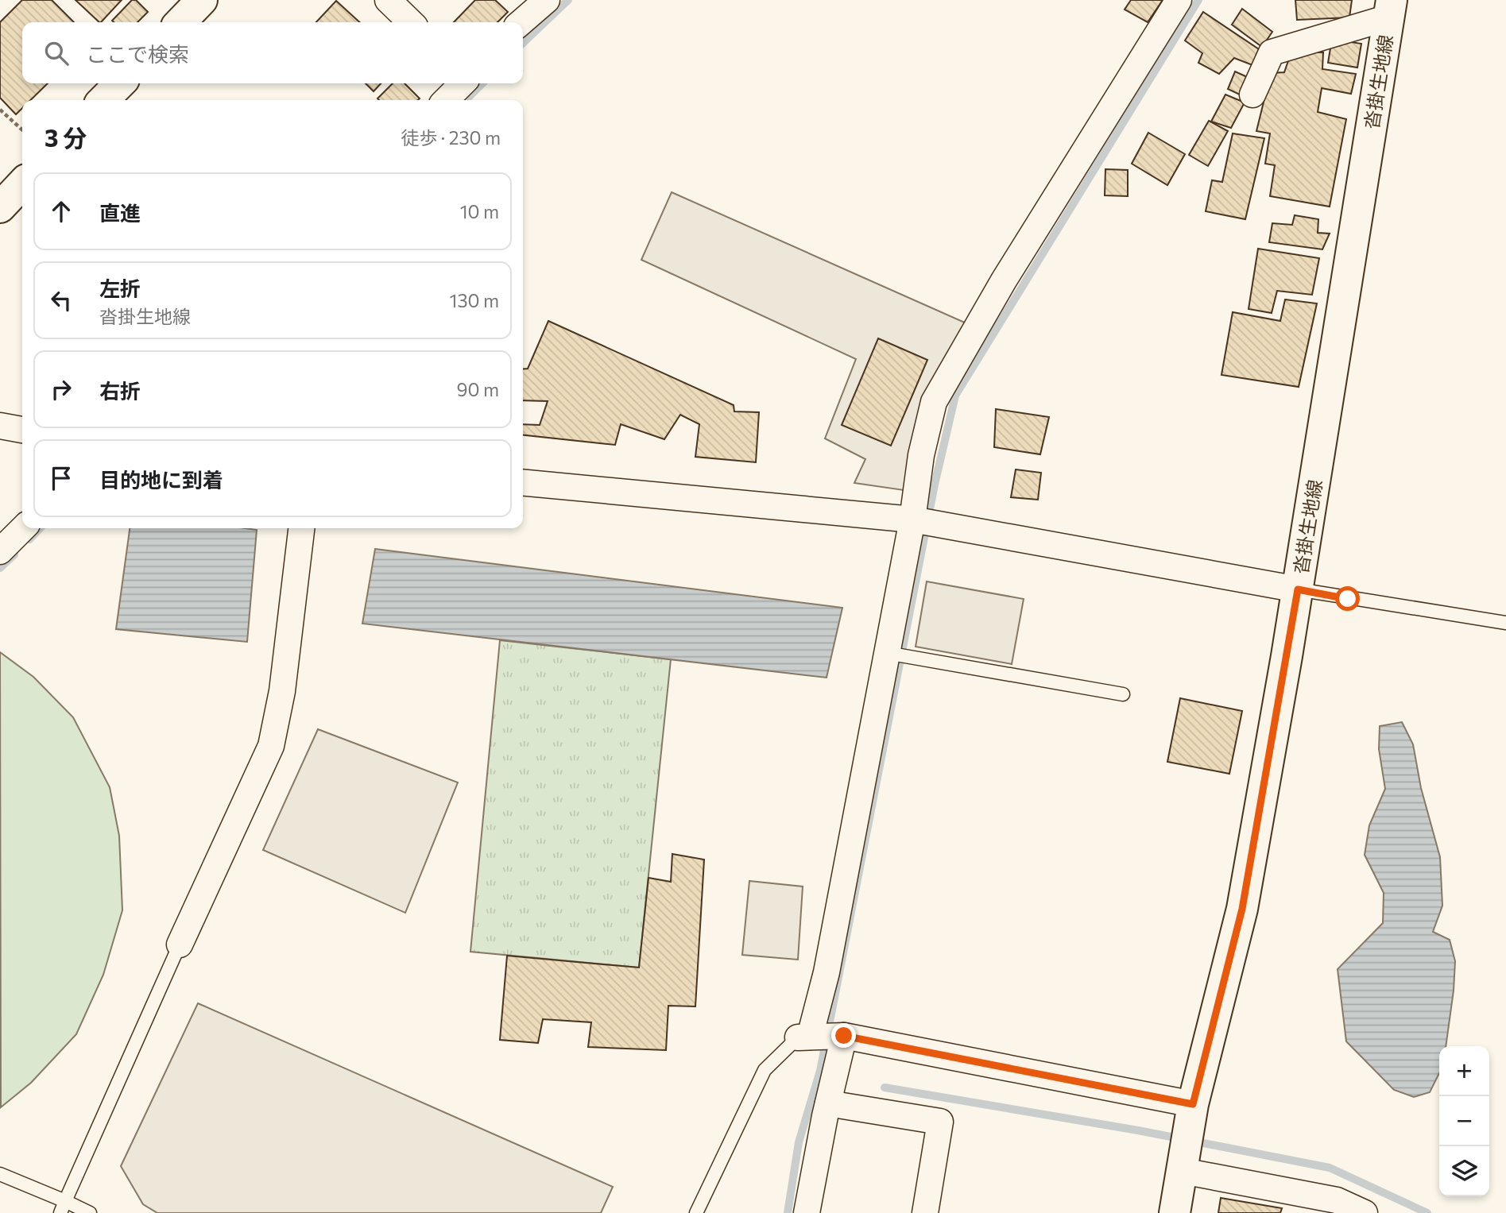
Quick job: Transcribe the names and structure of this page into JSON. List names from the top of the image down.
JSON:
{
  "streets": {
    "main road": ["沓掛生地線"]
  },
  "page": {
    "search": "ここで検索",
    "heading": ["3 分", "徒歩 · 230 m"],
    "list": [
      ["直進", "10 m"],
      ["左折", "沓掛生地線", "130 m"],
      ["右折", "90 m"],
      "目的地に到着"
    ],
    "map_buttons": ["+", "−"]
  }
}
